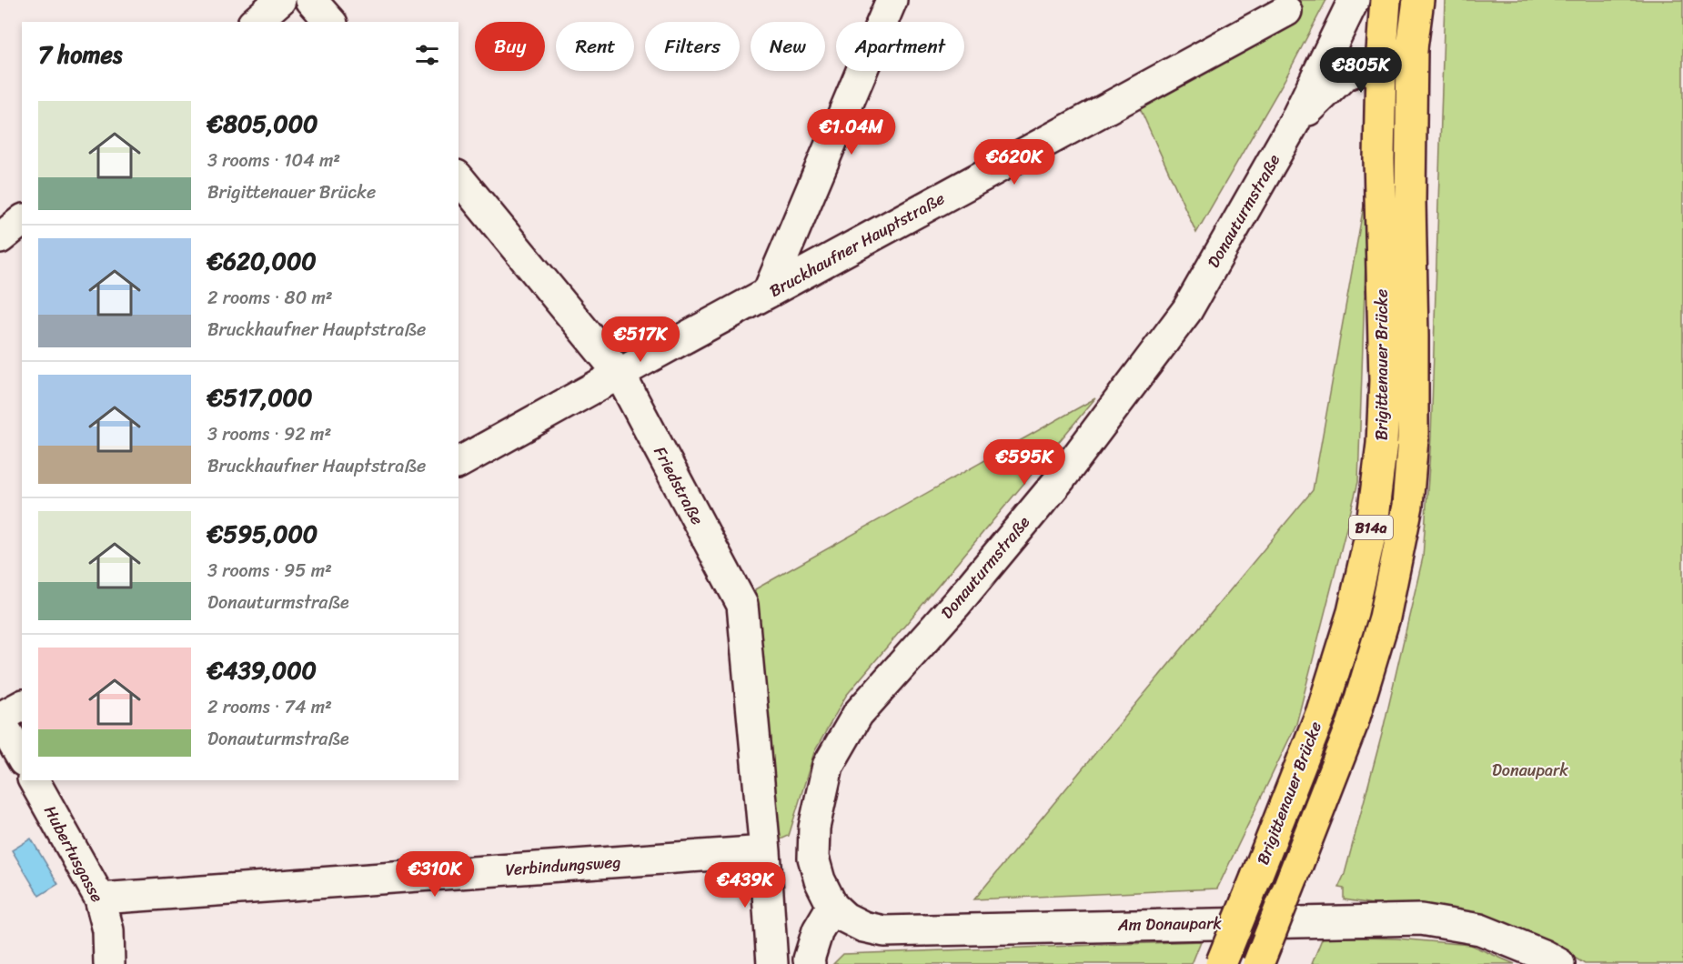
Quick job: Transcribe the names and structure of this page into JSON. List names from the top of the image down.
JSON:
{
  "streets": {
    "main road": ["Brigittenauer Brücke", "B14a"],
    "street": [
      "Donauturmstraße",
      "Bruckhaufner Hauptstraße",
      "Friedstraße",
      "Hubertusgasse",
      "Verbindungsweg",
      "Am Donaupark"
    ]
  },
  "crossings": [
    ["Donauturmstraße", "Brigittenauer Brücke"],
    ["Donauturmstraße", "Am Donaupark"],
    ["Bruckhaufner Hauptstraße", "Friedstraße"],
    ["Friedstraße", "Verbindungsweg"],
    ["Hubertusgasse", "Verbindungsweg"]
  ],
  "parks": ["Donaupark"],
  "page": {
    "chip": [
      "Buy",
      "Rent",
      "Filters",
      "New",
      "Apartment"
    ],
    "heading": "7 homes",
    "price": [
      "€805K",
      "€1.04M",
      "€620K",
      "€517K",
      "€595K",
      "€310K",
      "€439K"
    ],
    "list": [
      {
        "name": "€805,000",
        "note": "3 rooms · 104 m² · Brigittenauer Brücke"
      },
      {
        "name": "€620,000",
        "note": "2 rooms · 80 m² · Bruckhaufner Hauptstraße"
      },
      {
        "name": "€517,000",
        "note": "3 rooms · 92 m² · Bruckhaufner Hauptstraße"
      },
      {
        "name": "€595,000",
        "note": "3 rooms · 95 m² · Donauturmstraße"
      },
      {
        "name": "€439,000",
        "note": "2 rooms · 74 m² · Donauturmstraße"
      }
    ]
  }
}
